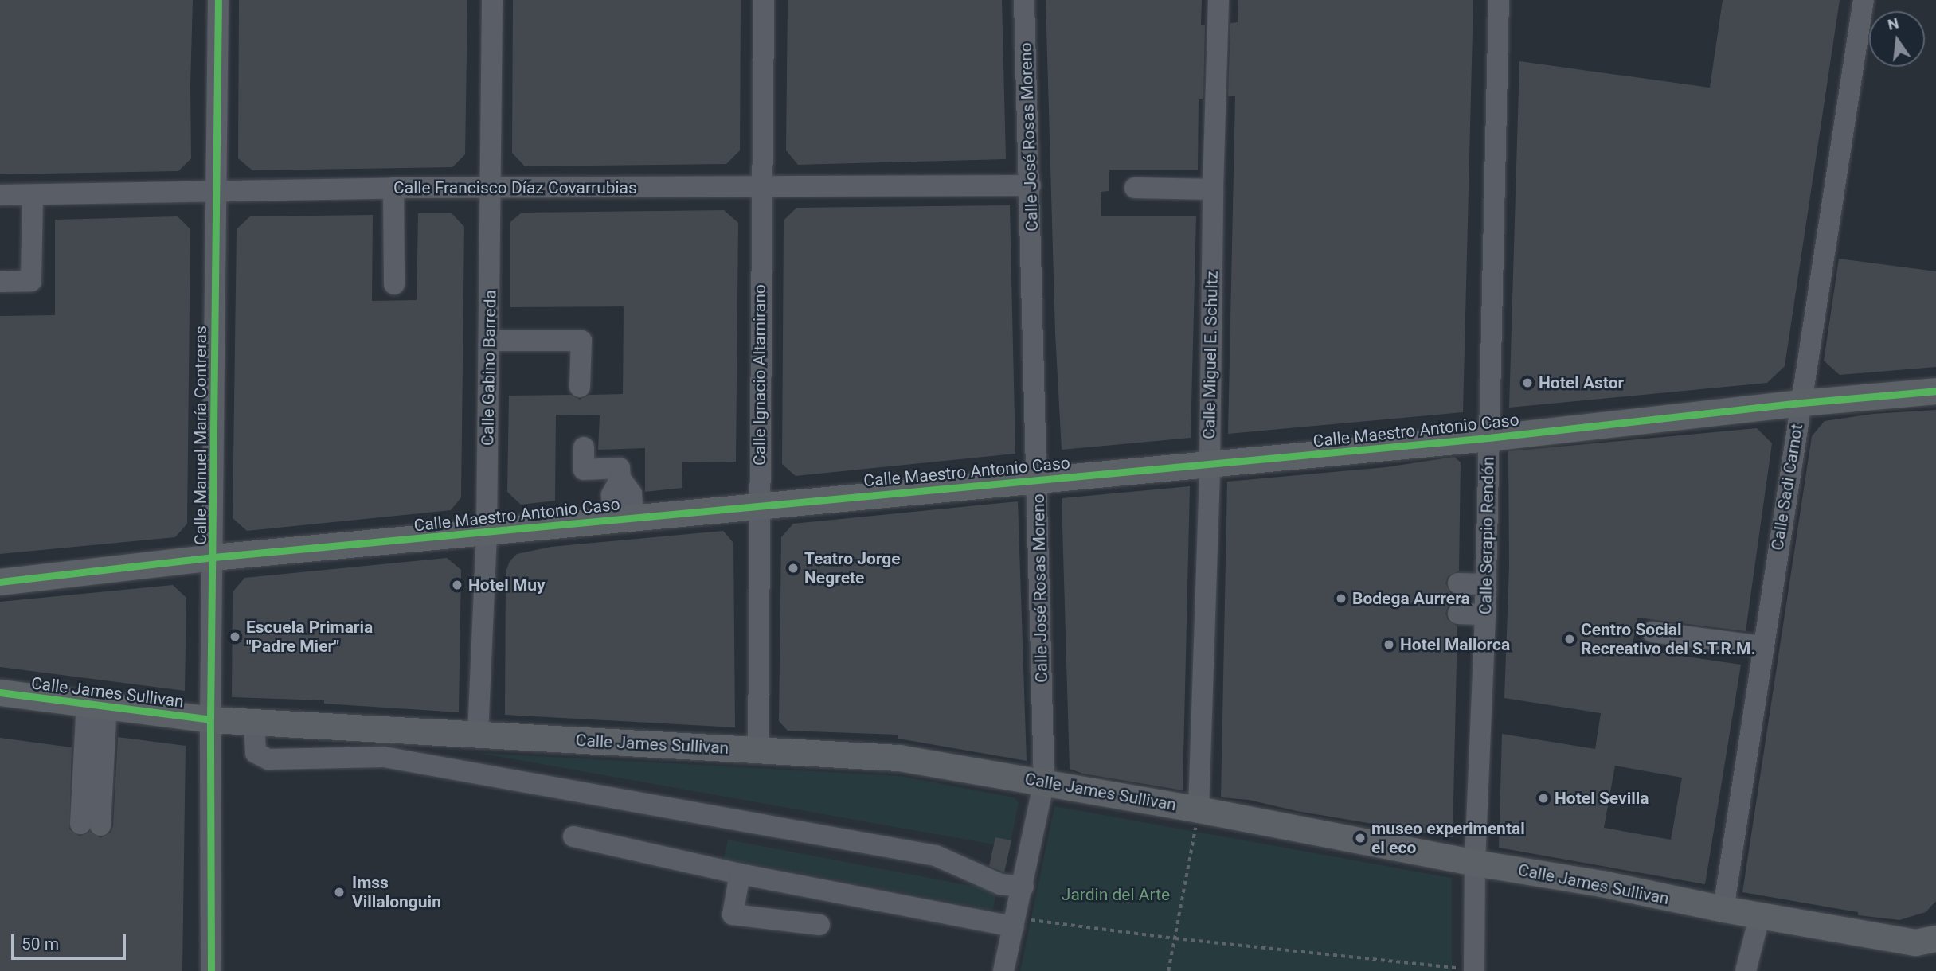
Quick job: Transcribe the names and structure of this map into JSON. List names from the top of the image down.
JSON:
{
  "streets": {
    "main road": ["Calle Maestro Antonio Caso", "Calle James Sullivan"],
    "street": [
      "Calle José Rosas Moreno",
      "Calle Francisco Díaz Covarrubias",
      "Calle Miguel E. Schultz",
      "Calle Gabino Barreda",
      "Calle Ignacio Altamirano",
      "Calle Manuel María Contreras",
      "Calle Sadi Carnot",
      "Calle Serapio Rendón"
    ]
  },
  "crossings": [
    ["Calle José Rosas Moreno", "Calle Francisco Díaz Covarrubias"],
    ["Calle José Rosas Moreno", "Calle Maestro Antonio Caso"],
    ["Calle José Rosas Moreno", "Calle James Sullivan"],
    ["Calle Francisco Díaz Covarrubias", "Calle Gabino Barreda"],
    ["Calle Francisco Díaz Covarrubias", "Calle Ignacio Altamirano"],
    ["Calle Francisco Díaz Covarrubias", "Calle Manuel María Contreras"],
    ["Calle Miguel E. Schultz", "Calle Maestro Antonio Caso"],
    ["Calle Miguel E. Schultz", "Calle James Sullivan"],
    ["Calle Gabino Barreda", "Calle Maestro Antonio Caso"],
    ["Calle Gabino Barreda", "Calle James Sullivan"],
    ["Calle Ignacio Altamirano", "Calle Maestro Antonio Caso"],
    ["Calle Ignacio Altamirano", "Calle James Sullivan"],
    ["Calle Maestro Antonio Caso", "Calle Manuel María Contreras"],
    ["Calle Maestro Antonio Caso", "Calle Sadi Carnot"],
    ["Calle Maestro Antonio Caso", "Calle Serapio Rendón"],
    ["Calle Manuel María Contreras", "Calle James Sullivan"],
    ["Calle Sadi Carnot", "Calle James Sullivan"],
    ["Calle Serapio Rendón", "Calle James Sullivan"]
  ],
  "parks": ["Jardin del Arte"],
  "places": [
    "Hotel Astor",
    "Teatro Jorge Negrete",
    "Hotel Muy",
    "Bodega Aurrera",
    "Escuela Primaria \"Padre Mier\"",
    "Centro Social Recreativo del S.T.R.M.",
    "Hotel Mallorca",
    "Hotel Sevilla",
    "museo experimental el eco",
    "Imss Villalonguin"
  ],
  "scale_bar": "50 m",
  "north": "top"
}
